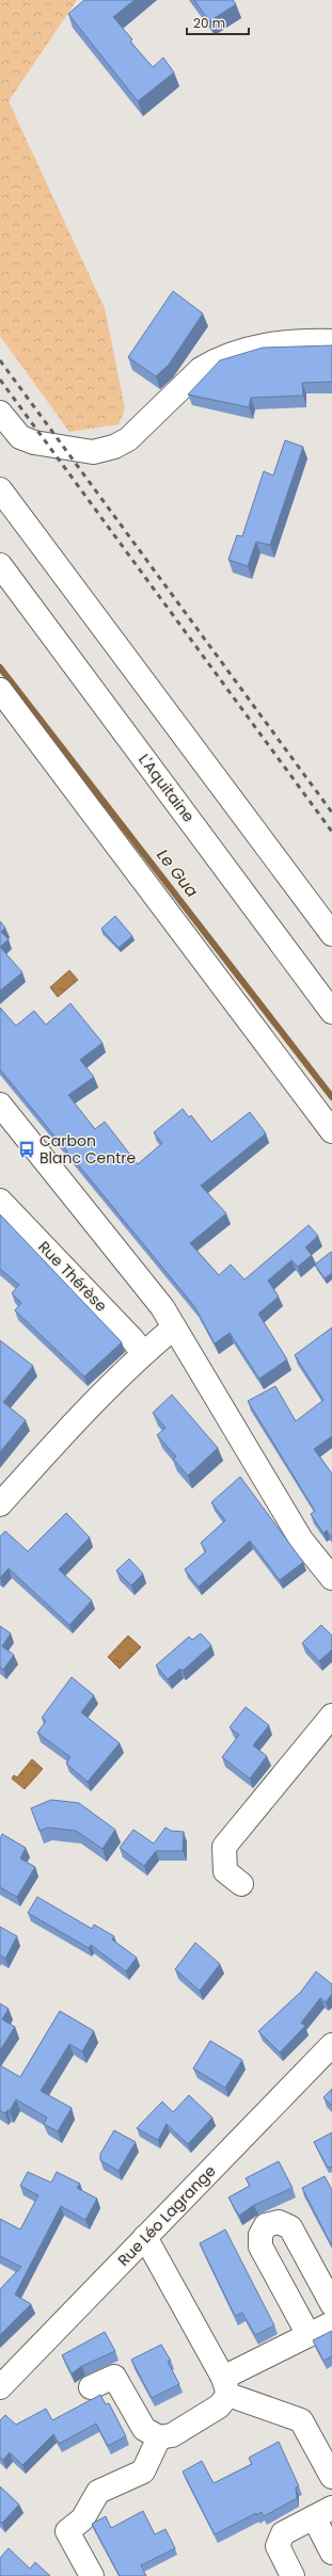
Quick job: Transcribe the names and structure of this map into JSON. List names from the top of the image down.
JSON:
{
  "streets": {
    "main road": ["L'Aquitaine", "Rue Thérèse", "Rue Léo Lagrange"]
  },
  "water": ["Le Gua"],
  "places": {
    "bus stop": ["Carbon Blanc Centre"]
  },
  "scale_bar": "20 m"
}
